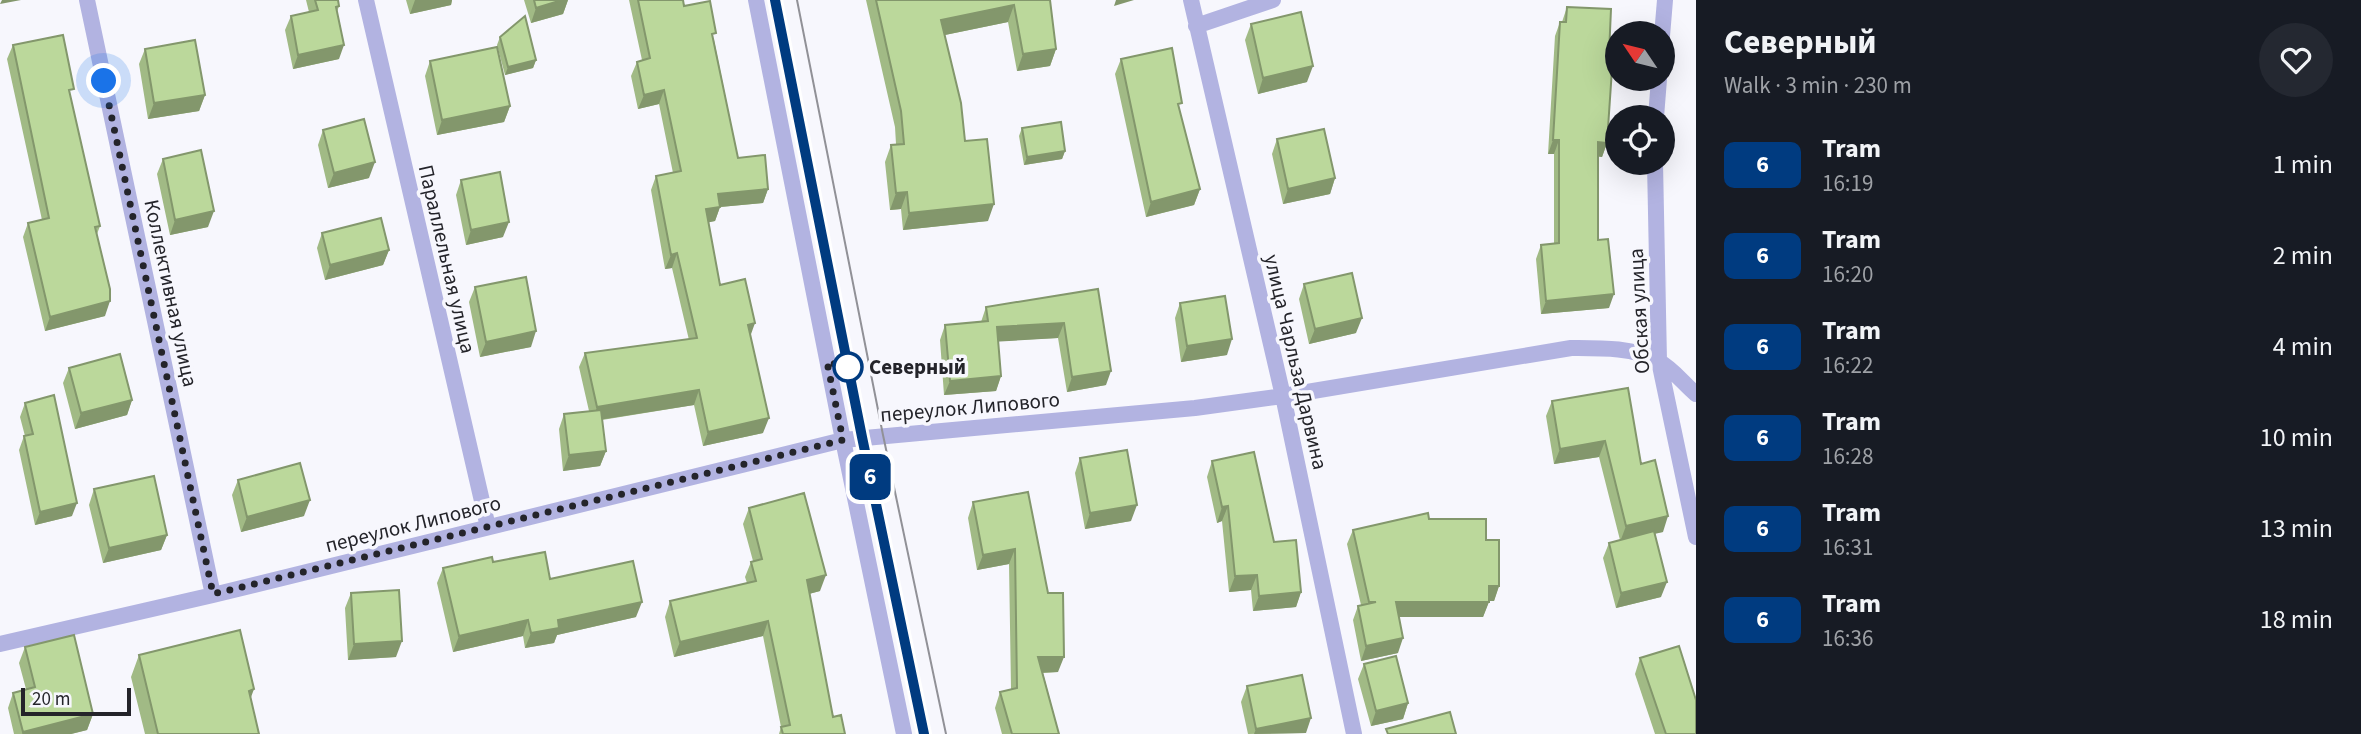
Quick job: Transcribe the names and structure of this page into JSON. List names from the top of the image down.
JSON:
{
  "streets": {
    "lane": [
      "Параллельная улица",
      "Коллективная улица",
      "Обская улица",
      "улица Чарльза Дарвина",
      "переулок Липового"
    ]
  },
  "crossings": [
    ["Параллельная улица", "переулок Липового"],
    ["Коллективная улица", "переулок Липового"],
    ["Обская улица", "переулок Липового"],
    ["улица Чарльза Дарвина", "переулок Липового"]
  ],
  "places": ["Северный"],
  "lines": ["tram line 6"],
  "scale_bar": "20 m",
  "north": "top left",
  "page": {
    "on_map": "6",
    "heading": ["Северный", "Walk · 3 min · 230 m"],
    "list": [
      {
        "mark": "6",
        "name": "Tram",
        "note": "16:19",
        "value": "1 min"
      },
      {
        "mark": "6",
        "name": "Tram",
        "note": "16:20",
        "value": "2 min"
      },
      {
        "mark": "6",
        "name": "Tram",
        "note": "16:22",
        "value": "4 min"
      },
      {
        "mark": "6",
        "name": "Tram",
        "note": "16:28",
        "value": "10 min"
      },
      {
        "mark": "6",
        "name": "Tram",
        "note": "16:31",
        "value": "13 min"
      },
      {
        "mark": "6",
        "name": "Tram",
        "note": "16:36",
        "value": "18 min"
      }
    ],
    "scale": "20 m"
  }
}
